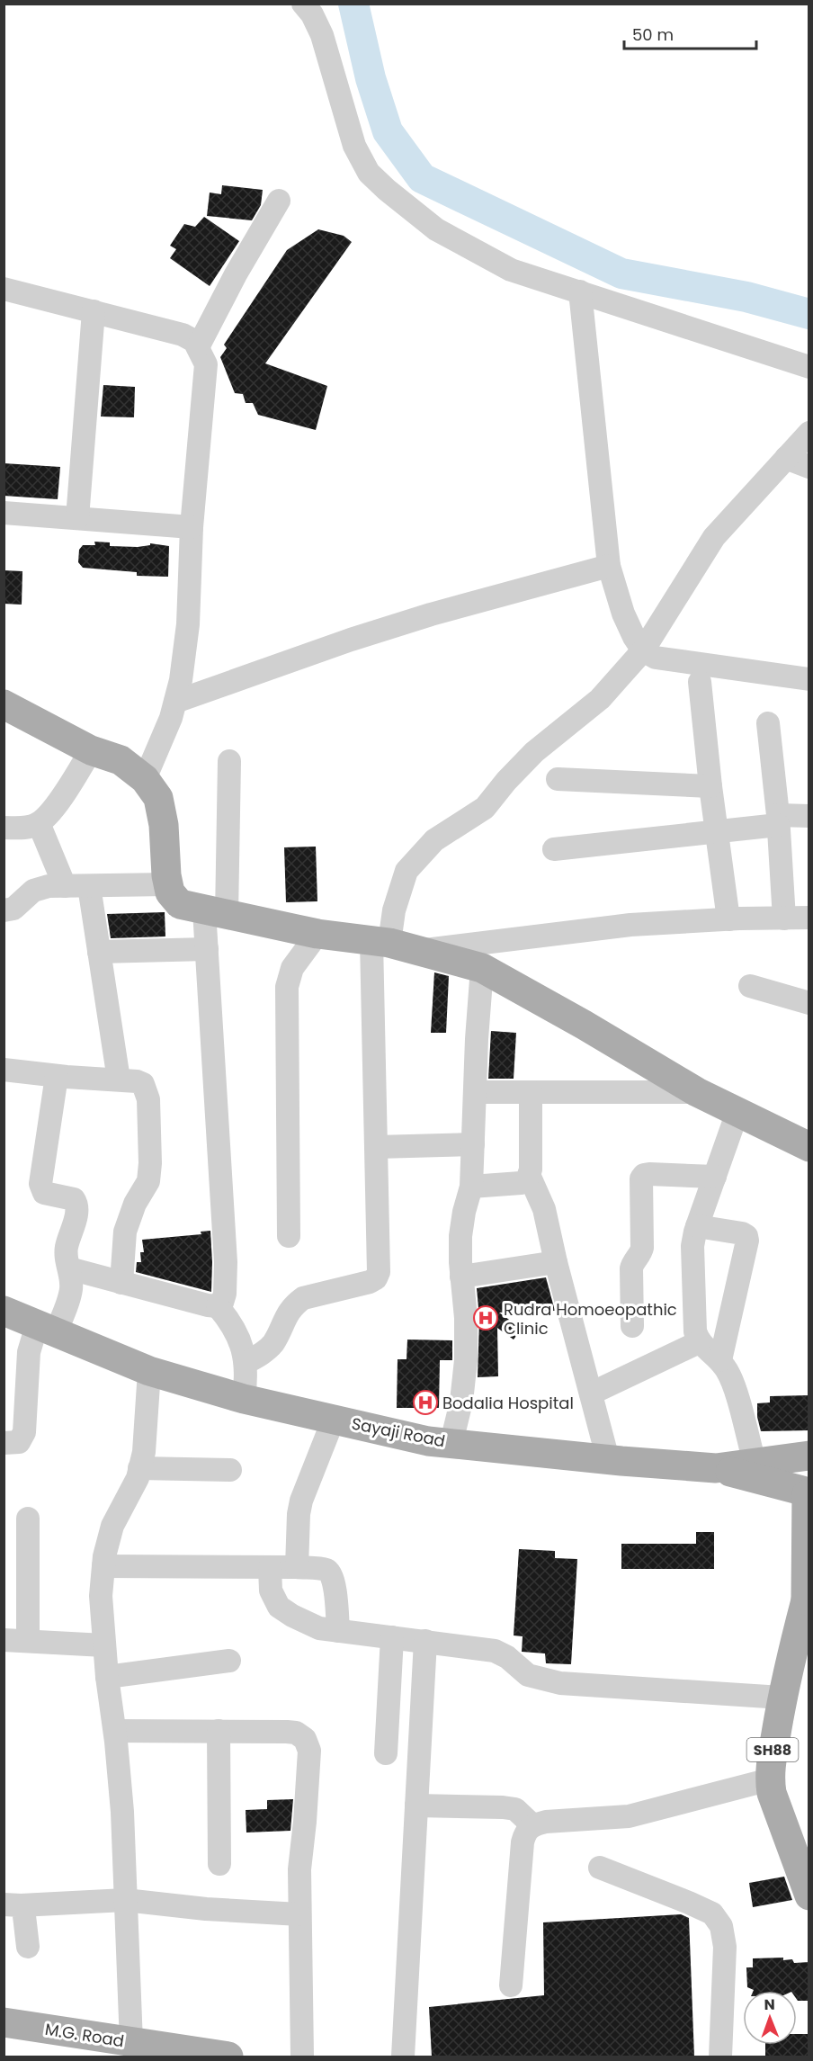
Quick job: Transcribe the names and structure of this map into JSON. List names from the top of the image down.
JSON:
{
  "streets": {
    "main road": ["Sayaji Road", "SH88", "M.G. Road"]
  },
  "places": {
    "hospital": ["Rudra Homoeopathic Clinic", "Bodalia Hospital"]
  },
  "scale_bar": "50 m",
  "north": "top"
}
